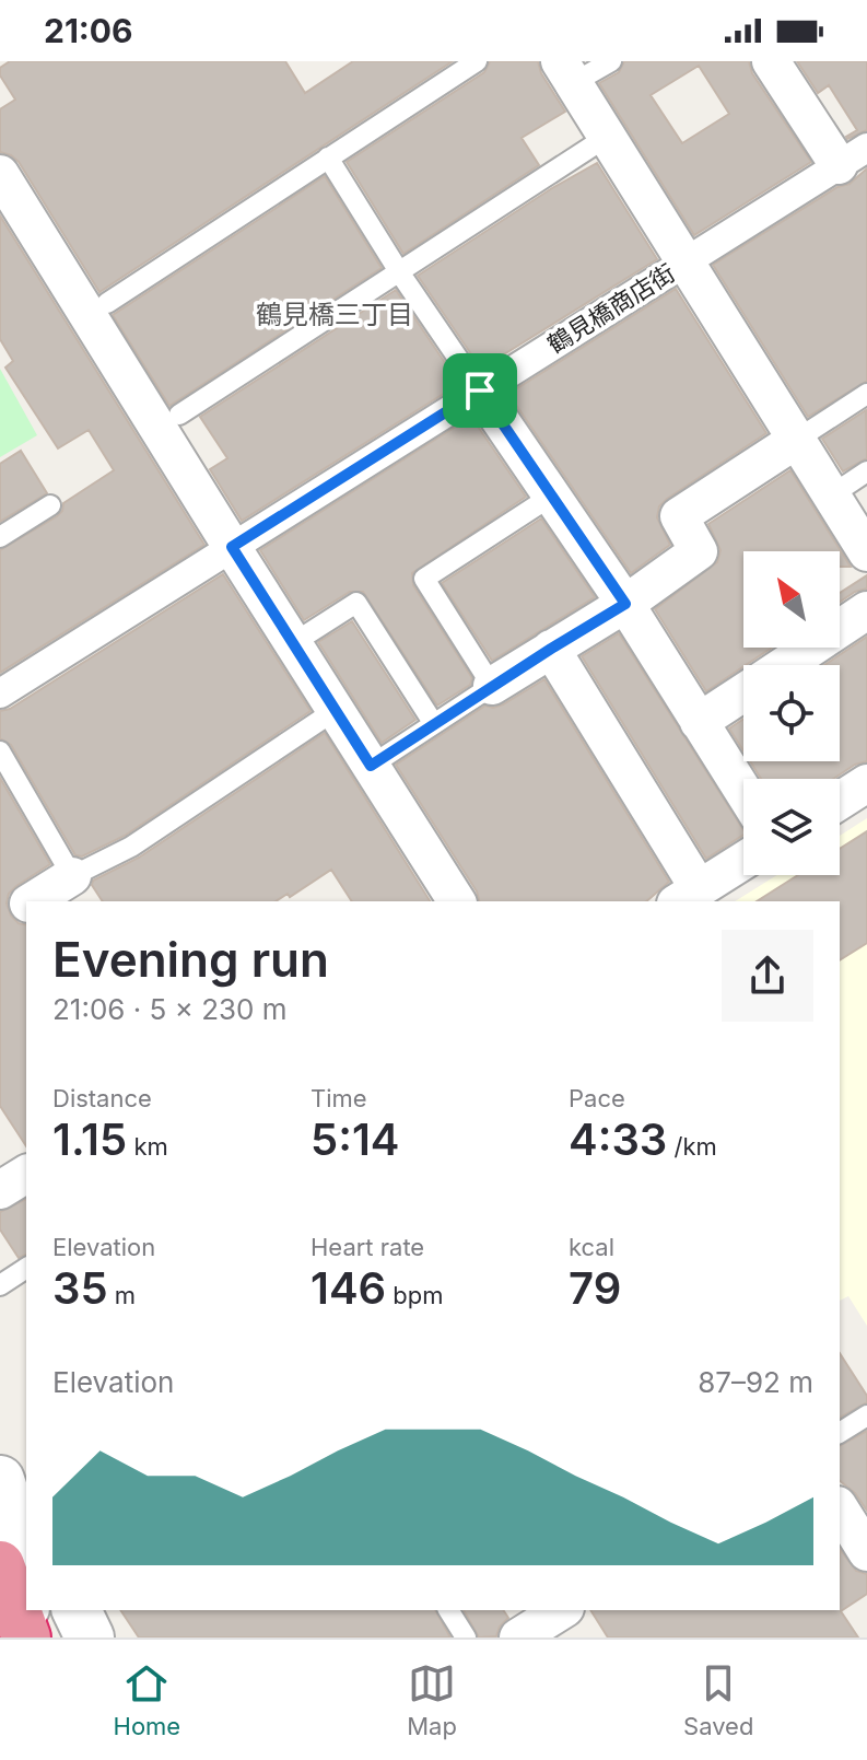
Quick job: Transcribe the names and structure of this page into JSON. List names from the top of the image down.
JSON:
{
  "streets": {
    "street": ["鶴見橋商店街"]
  },
  "districts": ["鶴見橋三丁目"],
  "north": "top left",
  "page": {
    "status": "21:06",
    "heading": ["Evening run", "21:06 · 5 × 230 m"],
    "stats": [
      ["Distance", "1.15 km"],
      ["Time", "5:14"],
      ["Pace", "4:33 /km"],
      ["Elevation", "35 m"],
      ["Heart rate", "146 bpm"],
      ["kcal", "79"]
    ],
    "chart": ["Elevation", "87–92 m"],
    "tabs": ["Home", "Map", "Saved"]
  }
}
